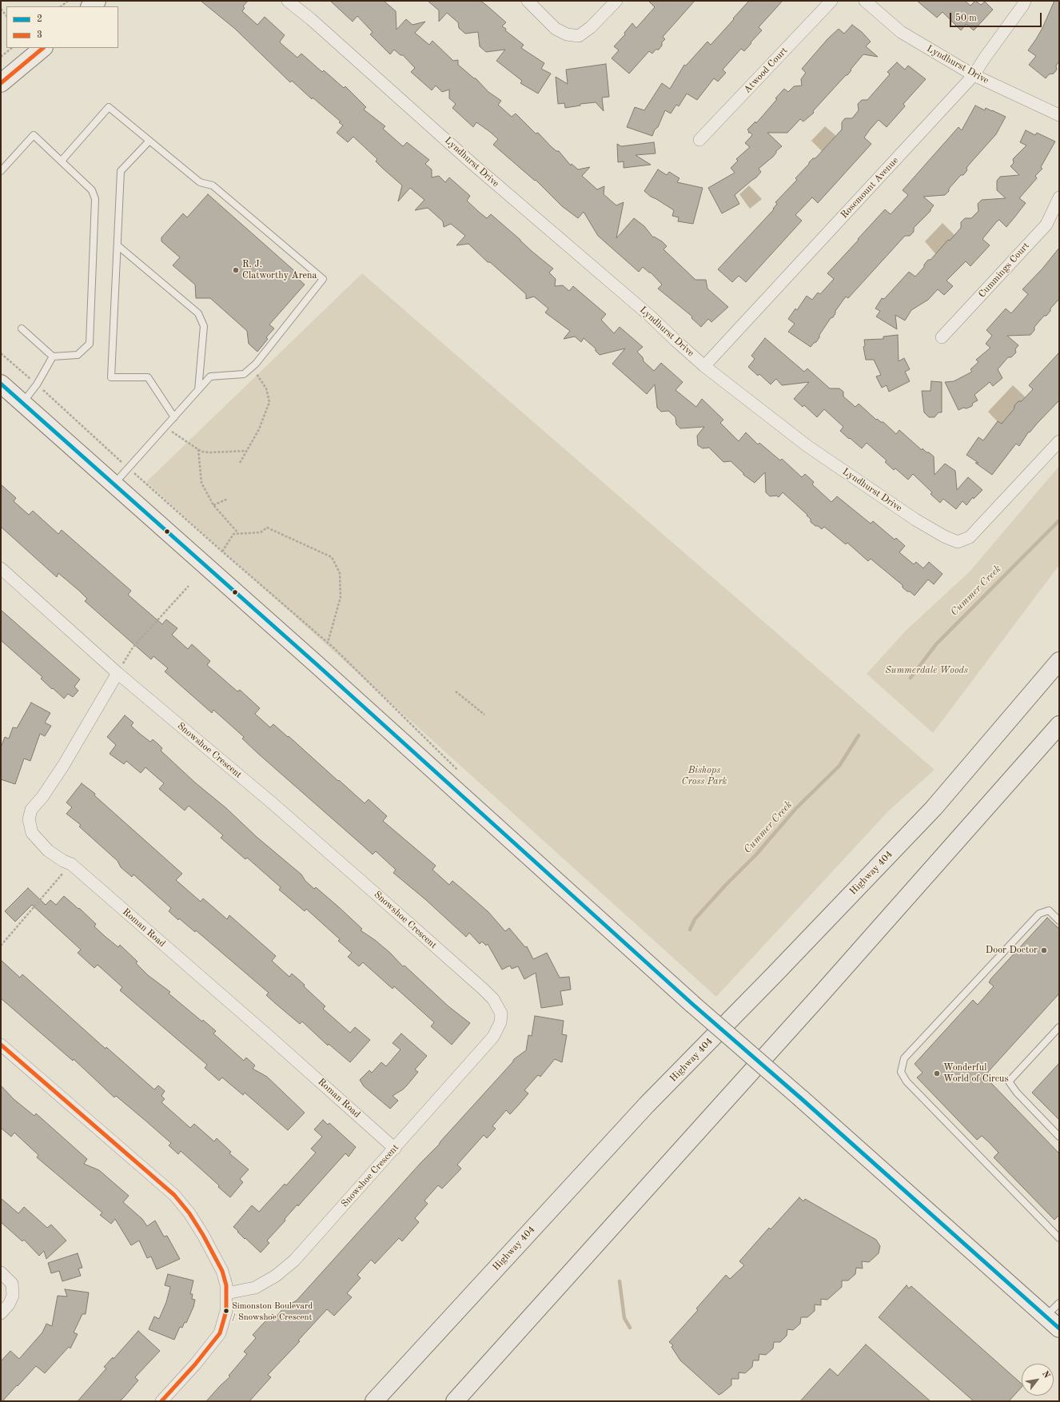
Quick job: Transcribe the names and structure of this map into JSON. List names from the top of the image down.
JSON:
{
  "streets": {
    "highway": ["Highway 404"],
    "street": [
      "Lyndhurst Drive",
      "Atwood Court",
      "Rosemount Avenue",
      "Cummings Court",
      "Snowshoe Crescent",
      "Roman Road"
    ]
  },
  "crossings": [
    ["Lyndhurst Drive", "Rosemount Avenue"],
    ["Snowshoe Crescent", "Roman Road"]
  ],
  "water": ["Cummer Creek"],
  "parks": ["Summerdale Woods", "Bishops Cross Park"],
  "places": [
    "R. J. Clatworthy Arena",
    "Door Doctor",
    "Wonderful World of Circus",
    "Simonston Boulevard / Snowshoe Crescent"
  ],
  "lines": ["transit line 3", "transit line 2"],
  "legend": ["2", "3"],
  "scale_bar": "50 m",
  "north": "top right"
}
